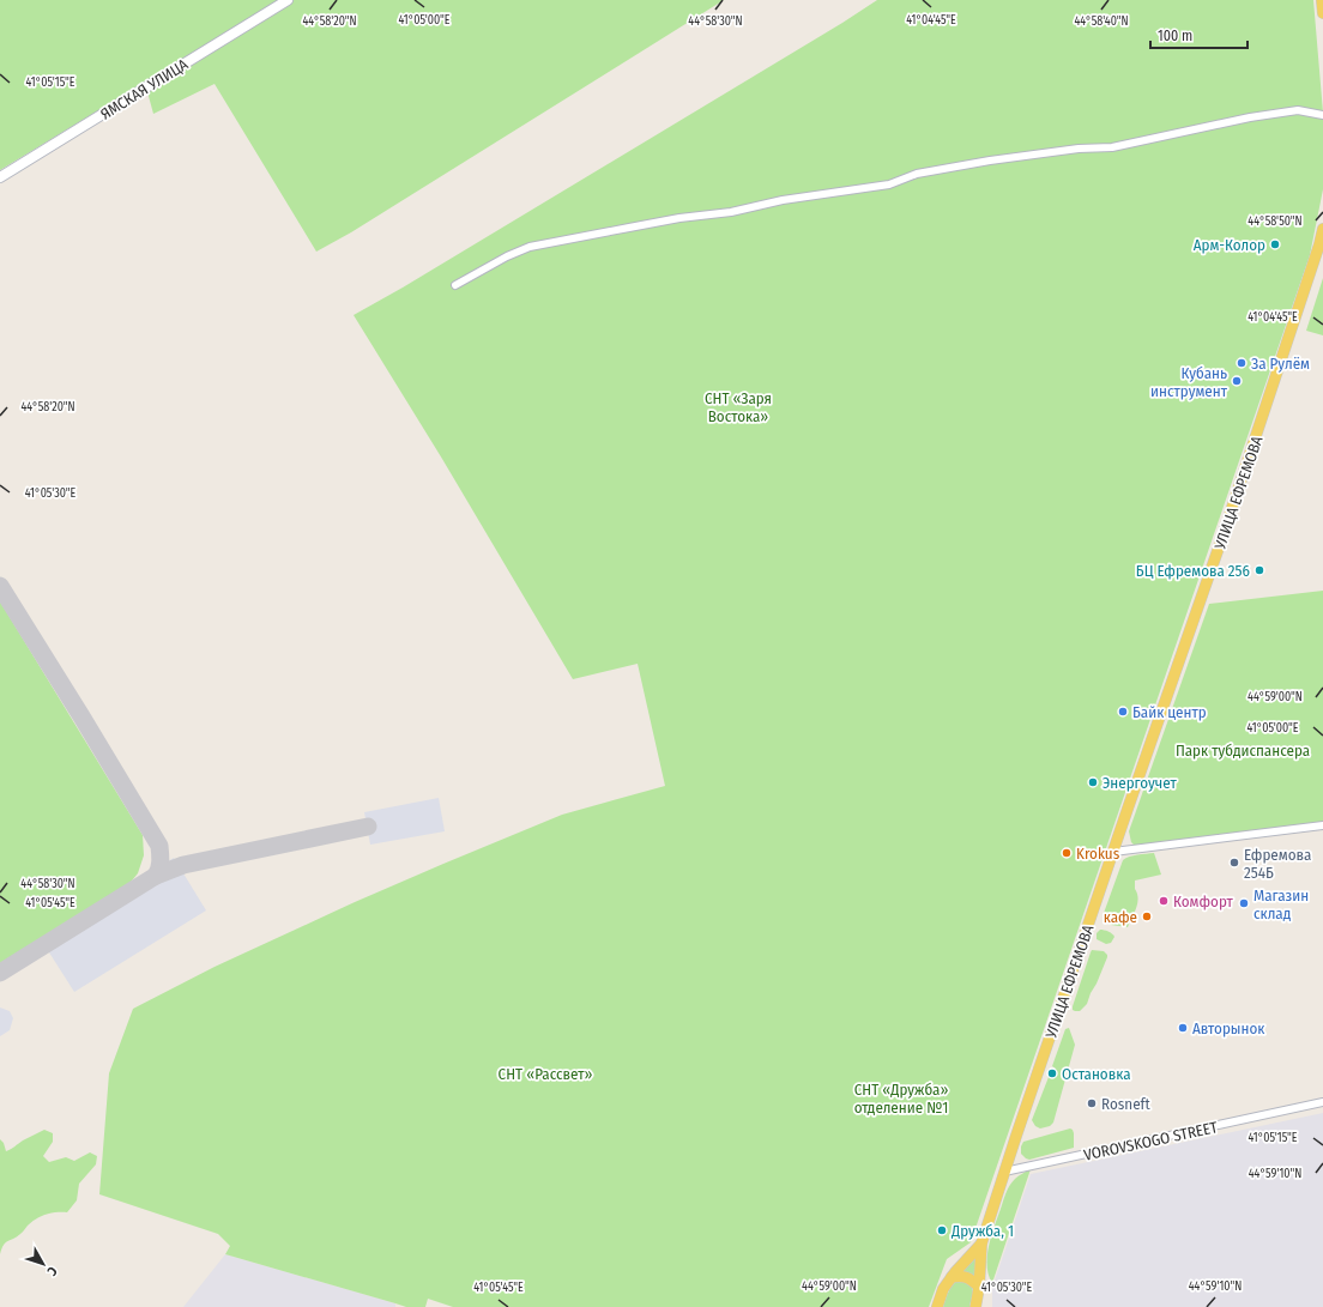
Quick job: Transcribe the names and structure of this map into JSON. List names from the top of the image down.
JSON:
{
  "streets": {
    "main road": ["УЛИЦА ЕФРЕМОВА"],
    "street": ["ЯМСКАЯ УЛИЦА", "VOROVSKOGO STREET"]
  },
  "crossings": [
    ["УЛИЦА ЕФРЕМОВА", "VOROVSKOGO STREET"]
  ],
  "parks": [
    "СНТ «Заря Востока»",
    "Парк тубдиспансера",
    "СНТ «Рассвет»",
    "СНТ «Дружба» отделение №1"
  ],
  "places": [
    "Арм-Колор",
    "За Рулём",
    "Кубань инструмент",
    "БЦ Ефремова 256",
    "Байк центр",
    "Энергоучет",
    "Krokus",
    "Ефремова 254Б",
    "Комфорт",
    "Магазин склад",
    "кафе",
    "Авторынок",
    "Остановка",
    "Rosneft",
    "Дружба, 1"
  ],
  "scale_bar": "100 m",
  "north": "bottom right",
  "coordinates": [
    "41°05'00\"E",
    "41°04'45\"E",
    "44°58'20\"N",
    "44°58'30\"N",
    "44°58'40\"N",
    "41°05'15\"E",
    "44°58'50\"N",
    "41°05'30\"E",
    "44°59'00\"N",
    "41°05'45\"E",
    "44°59'10\"N"
  ]
}
